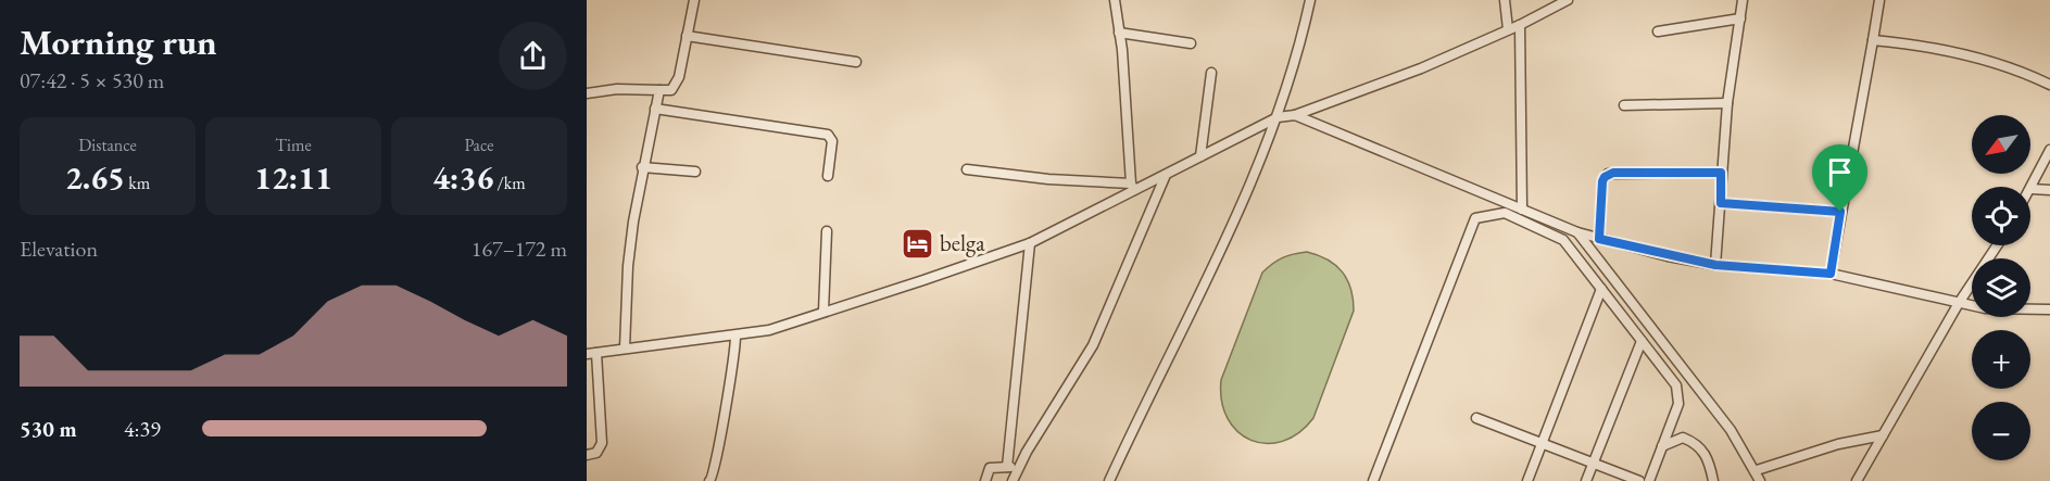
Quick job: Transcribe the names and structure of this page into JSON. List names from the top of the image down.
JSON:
{
  "places": {
    "hotel": ["belga"]
  },
  "north": "bottom left",
  "page": {
    "heading": ["Morning run", "07:42 · 5 × 530 m"],
    "stats": [
      ["Distance", "2.65 km"],
      ["Time", "12:11"],
      ["Pace", "4:36 /km"]
    ],
    "map_buttons": ["+", "−"],
    "chart": ["Elevation", "167–172 m"],
    "list": [
      {
        "name": "530 m",
        "note": "4:39"
      }
    ]
  }
}
